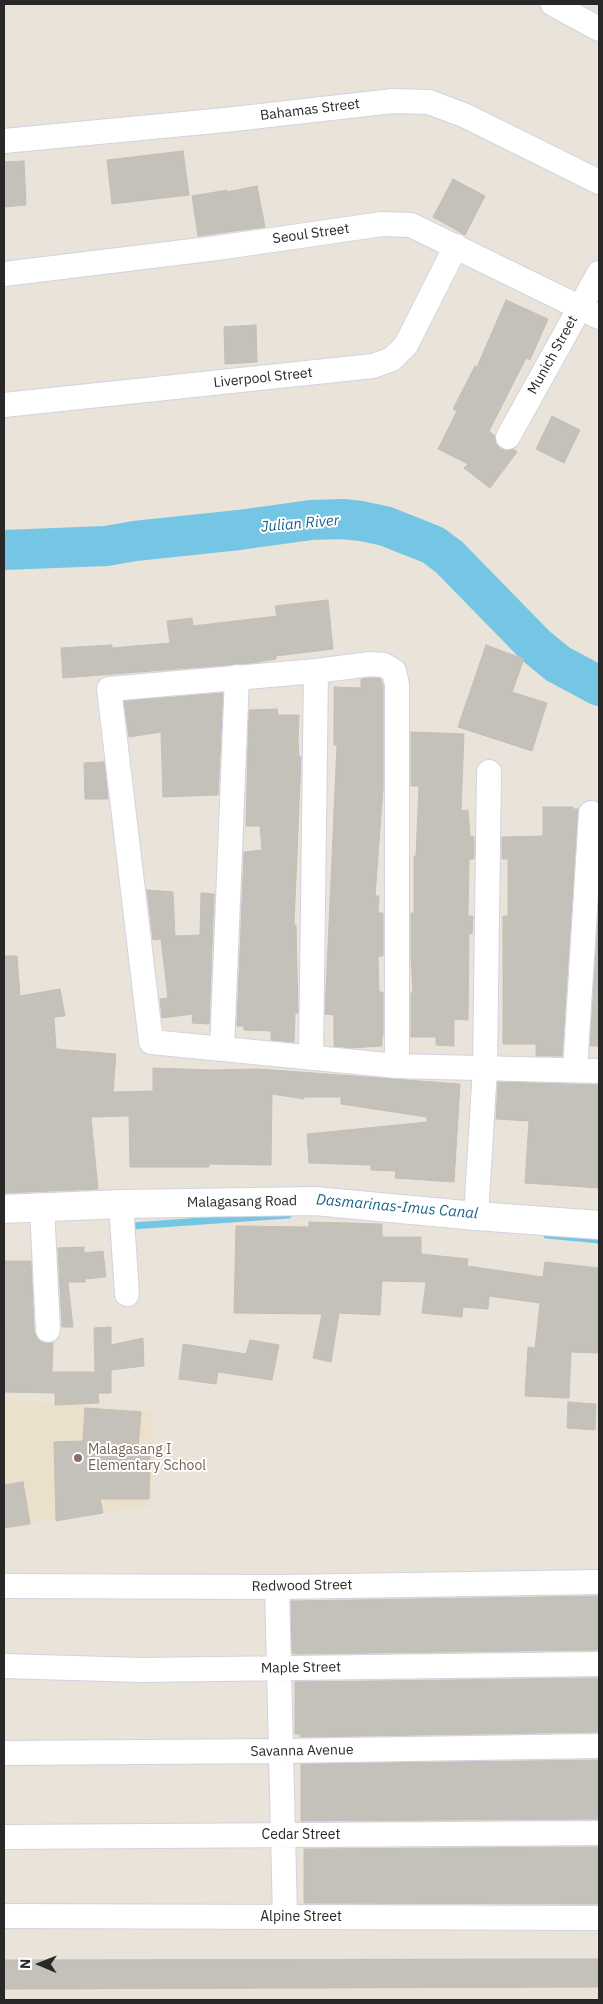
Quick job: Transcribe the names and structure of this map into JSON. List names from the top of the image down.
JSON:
{
  "streets": {
    "main road": ["Malagasang Road"],
    "street": [
      "Bahamas Street",
      "Seoul Street",
      "Munich Street",
      "Liverpool Street",
      "Redwood Street",
      "Maple Street",
      "Savanna Avenue",
      "Cedar Street",
      "Alpine Street"
    ]
  },
  "crossings": [
    ["Seoul Street", "Munich Street"],
    ["Seoul Street", "Liverpool Street"]
  ],
  "water": ["Julian River", "Dasmarinas-Imus Canal"],
  "places": ["Malagasang I Elementary School"],
  "north": "left"
}
